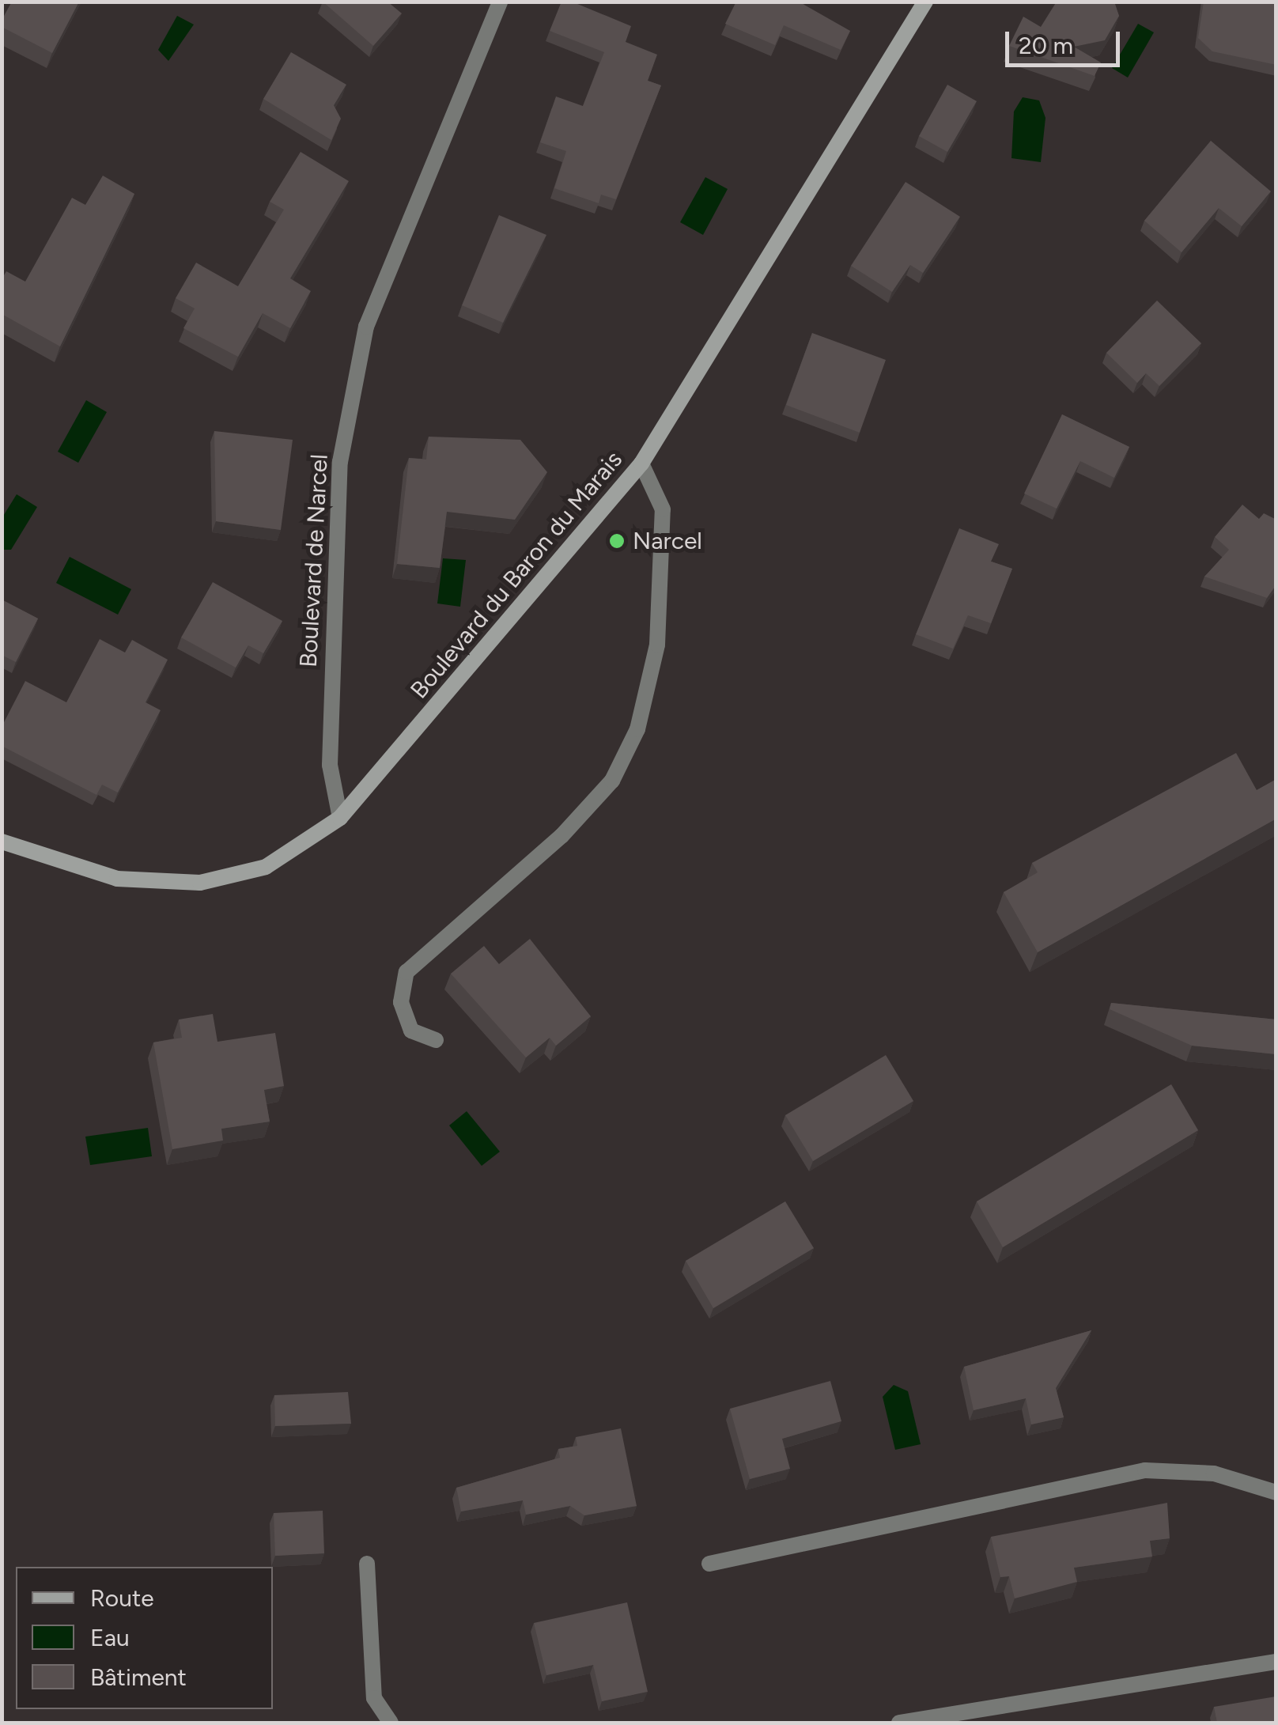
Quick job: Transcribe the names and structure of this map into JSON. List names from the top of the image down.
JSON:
{
  "streets": {
    "street": ["Boulevard de Narcel", "Boulevard du Baron du Marais"]
  },
  "crossings": [
    ["Boulevard de Narcel", "Boulevard du Baron du Marais"]
  ],
  "places": ["Narcel"],
  "legend": ["Route", "Eau", "Bâtiment"],
  "scale_bar": "20 m"
}
